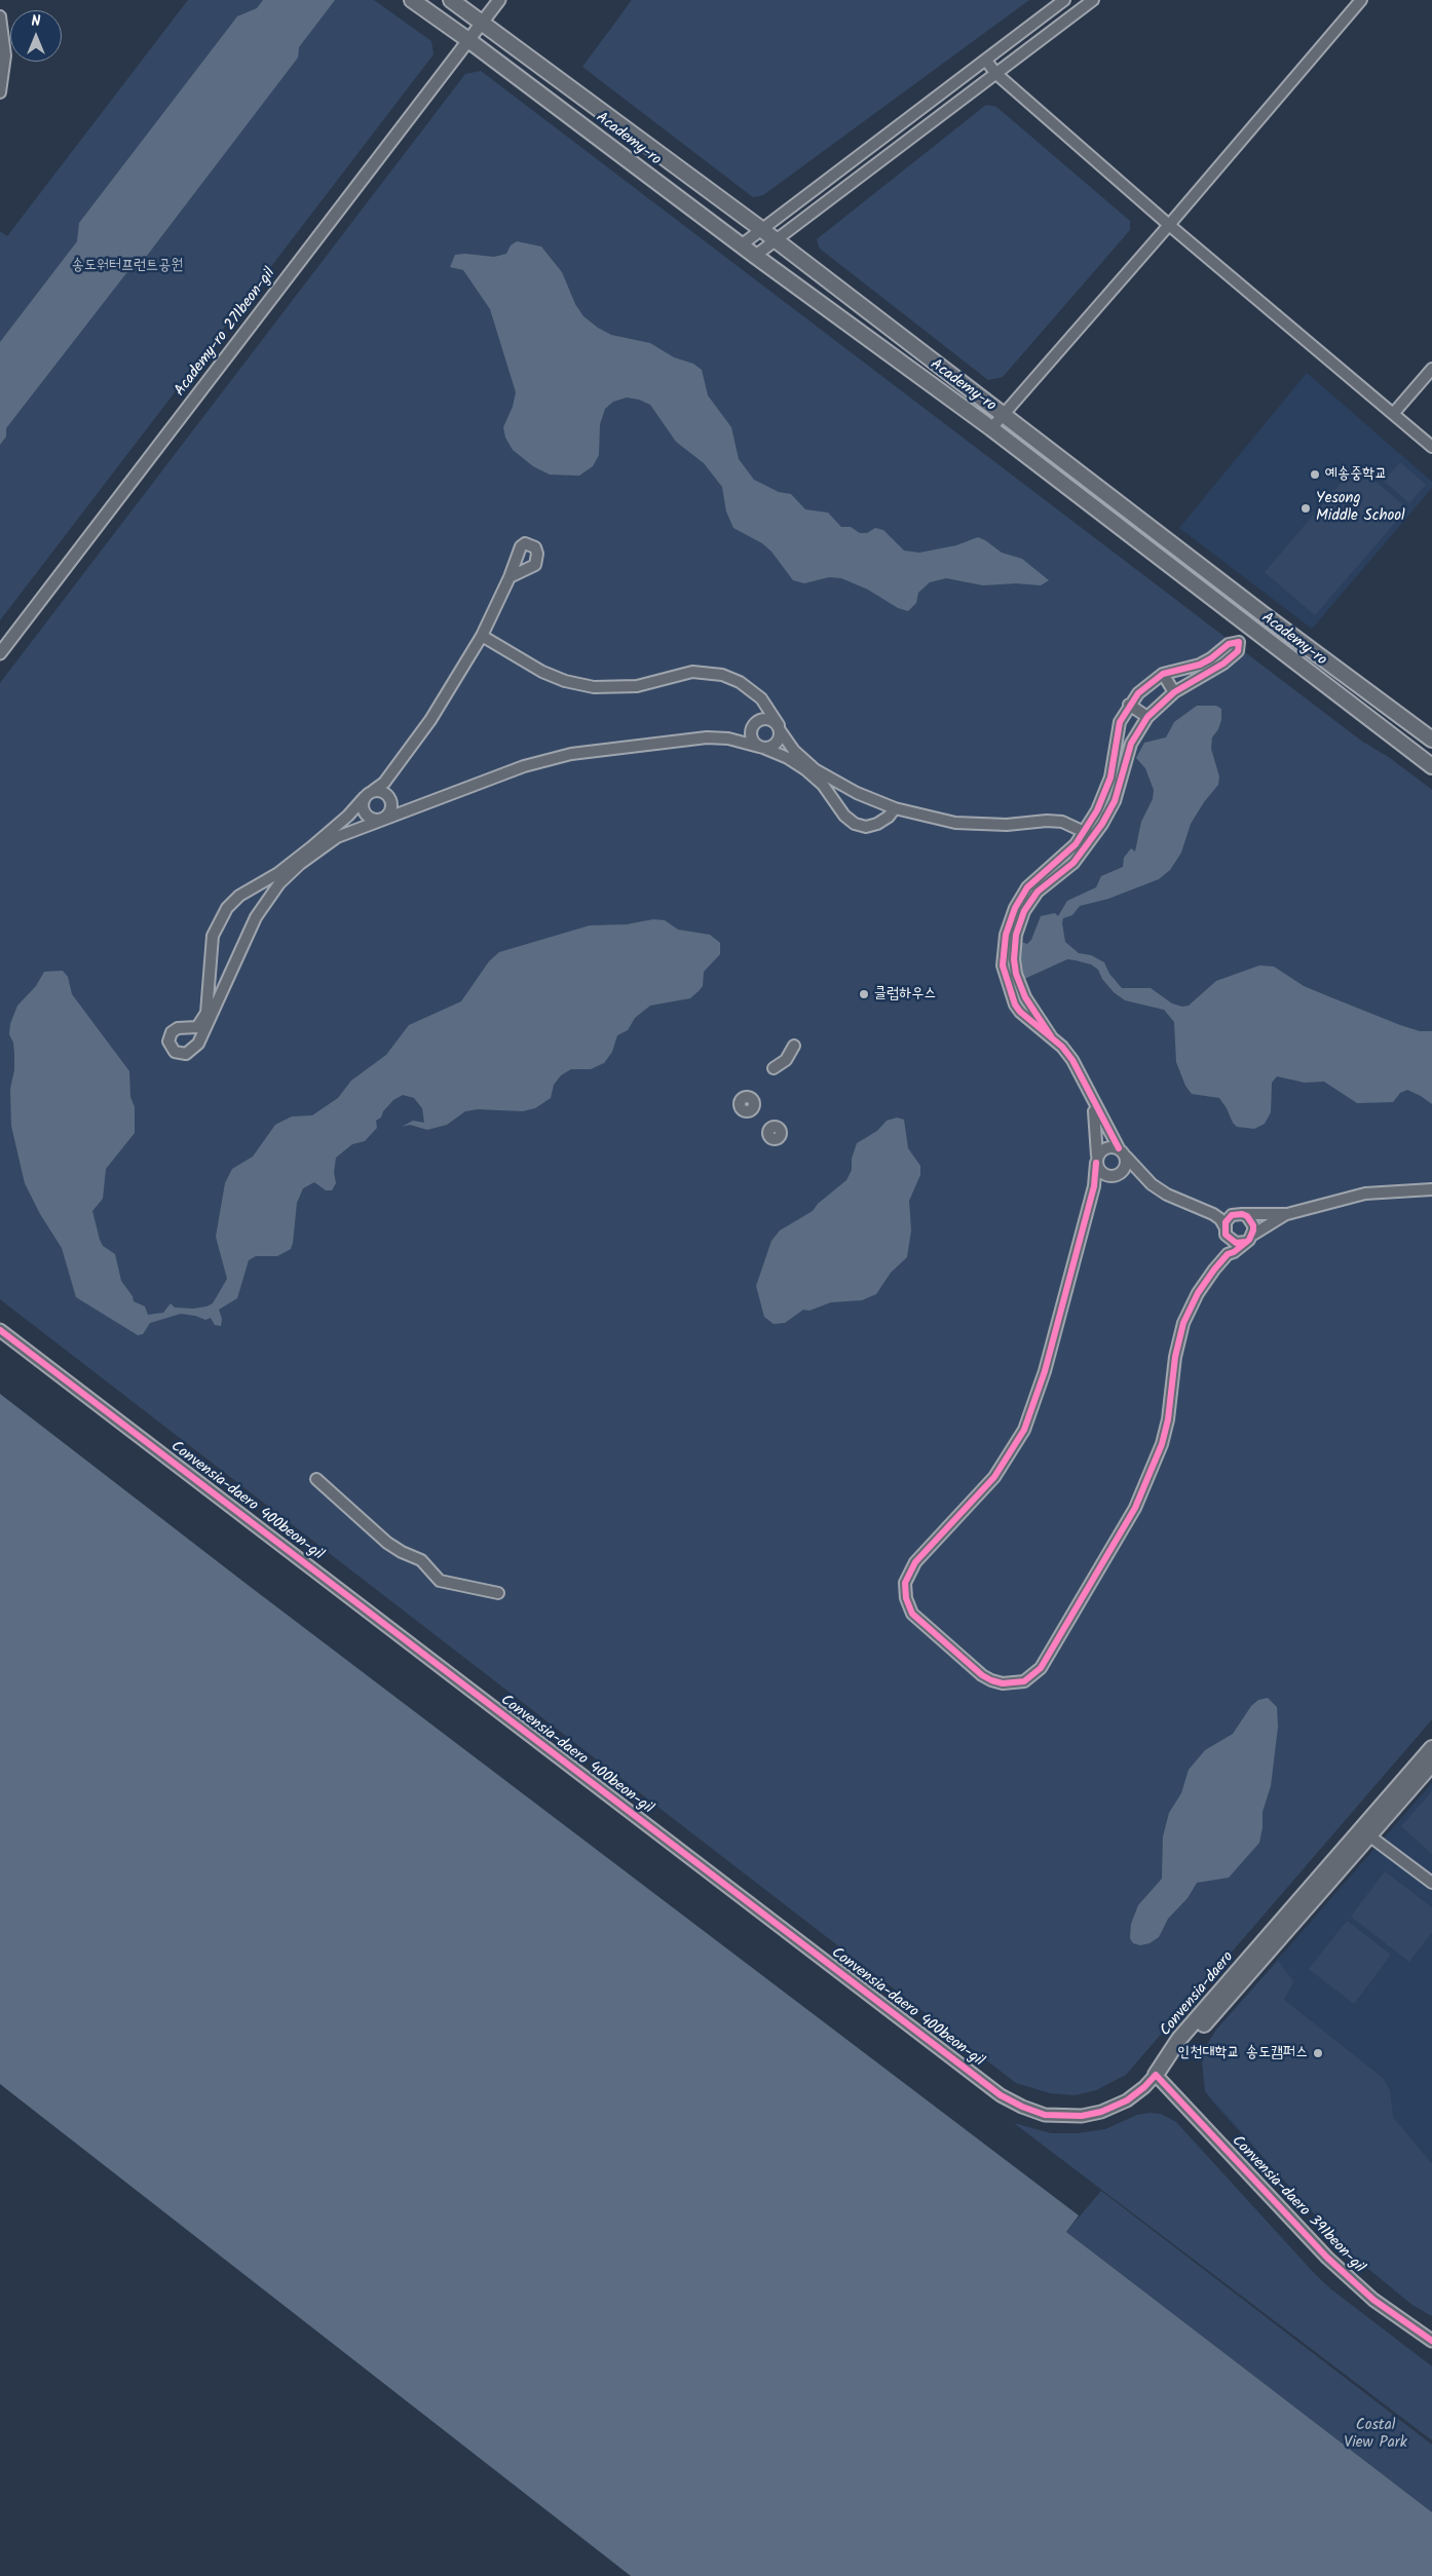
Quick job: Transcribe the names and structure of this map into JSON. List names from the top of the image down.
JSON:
{
  "streets": {
    "main road": ["Academy-ro", "Convensia-daero"],
    "street": ["Academy-ro 271beon-gil", "Convensia-daero 400beon-gil", "Convensia-daero 391beon-gil"]
  },
  "crossings": [
    ["Academy-ro", "Academy-ro 271beon-gil"],
    ["Convensia-daero 400beon-gil", "Convensia-daero 391beon-gil"]
  ],
  "parks": ["송도워터프런트공원", "Costal View Park"],
  "places": [
    "예송중학교",
    "Yesong Middle School",
    "클럽하우스",
    "인천대학교 송도캠퍼스"
  ],
  "north": "top"
}
